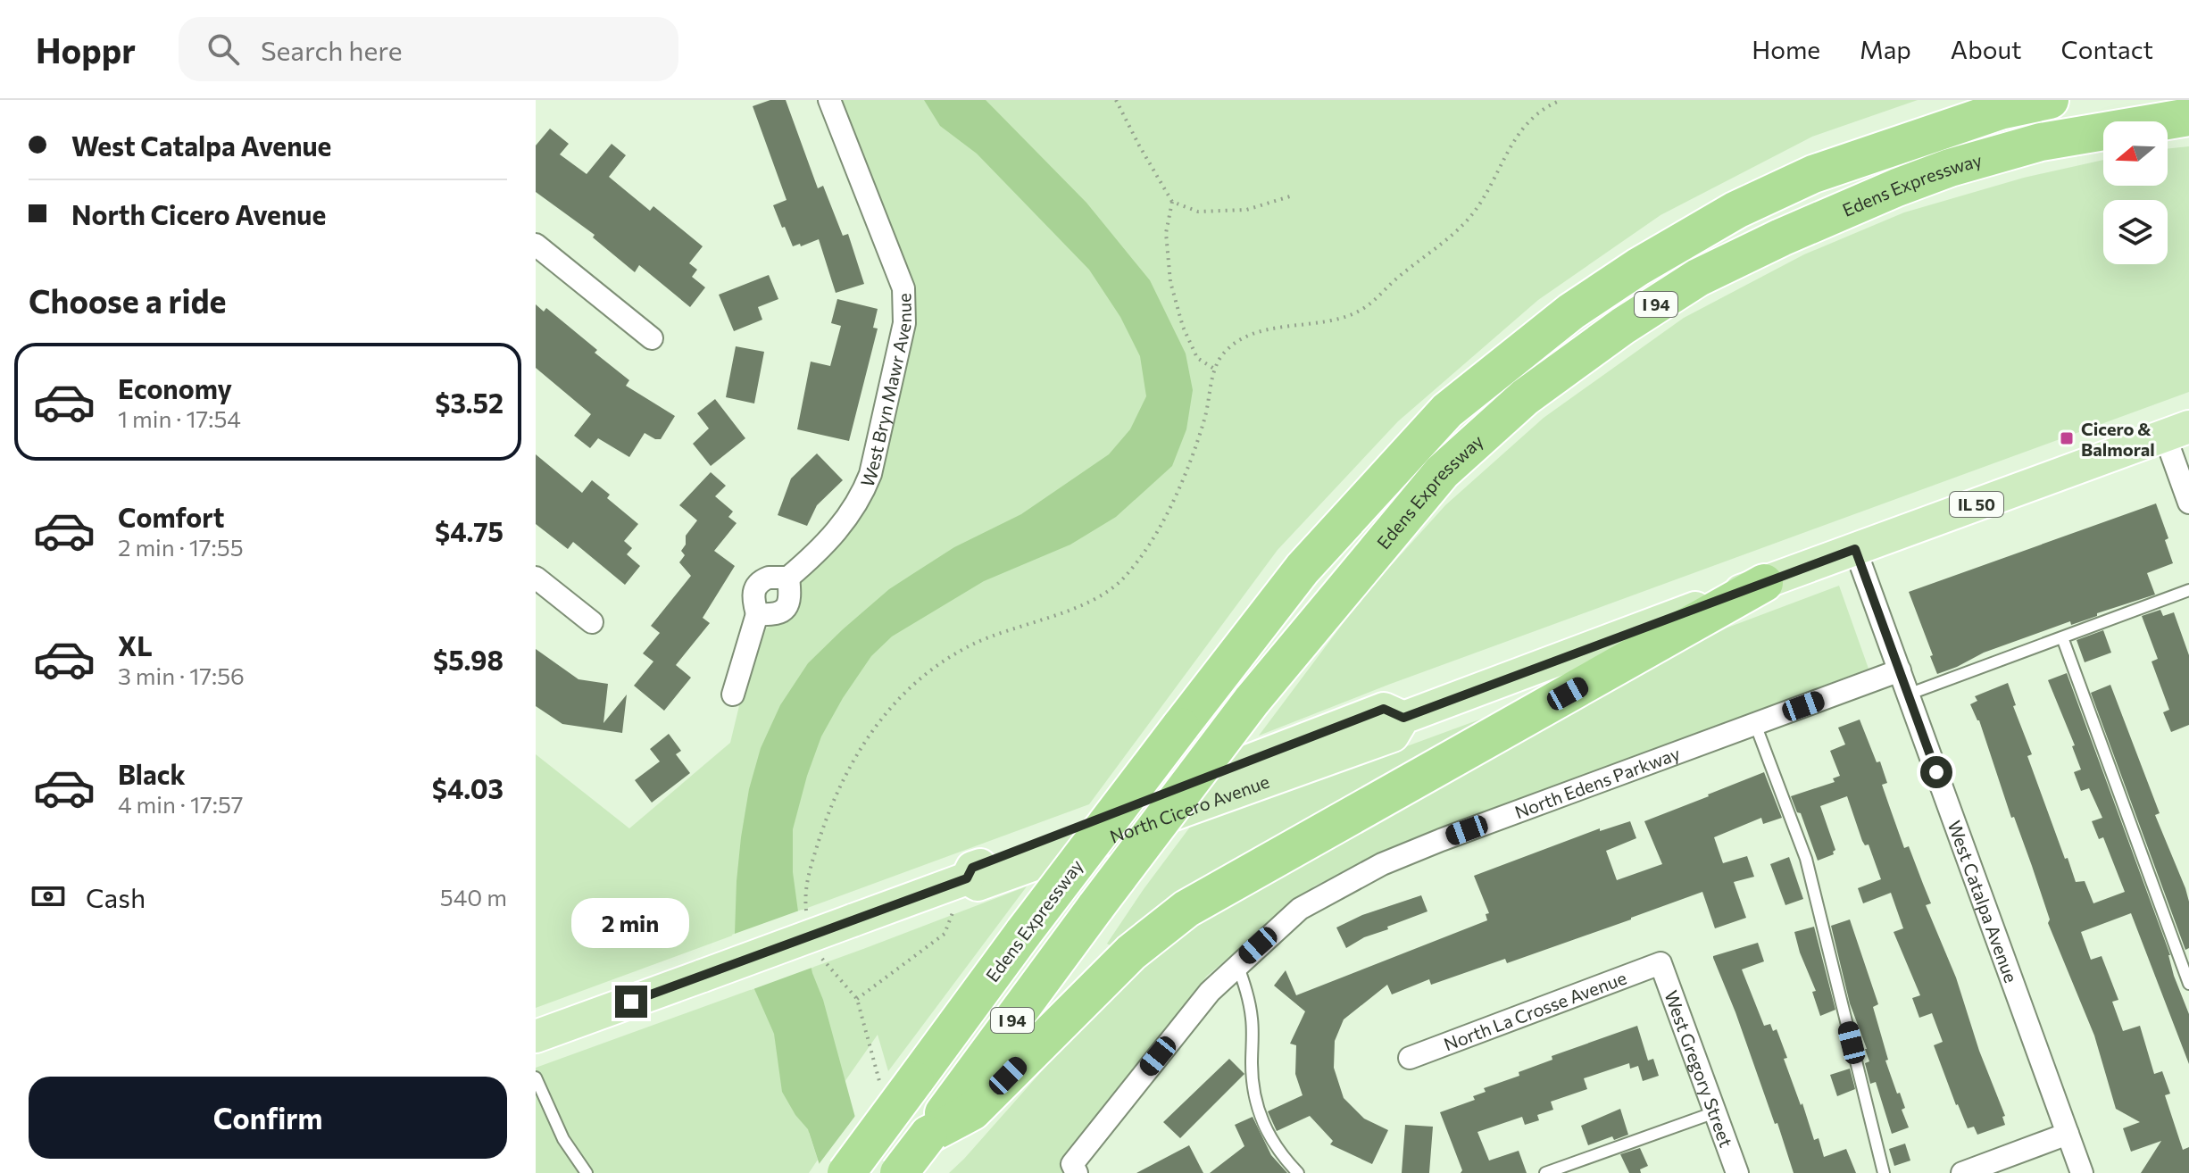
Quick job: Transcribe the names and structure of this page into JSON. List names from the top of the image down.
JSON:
{
  "streets": {
    "highway": ["Edens Expressway", "I 94"],
    "main road": ["IL 50", "North Cicero Avenue"],
    "street": [
      "West Bryn Mawr Avenue",
      "North Edens Parkway",
      "West Catalpa Avenue",
      "North La Crosse Avenue",
      "West Gregory Street"
    ]
  },
  "crossings": [
    ["North Edens Parkway", "West Catalpa Avenue"],
    ["North Cicero Avenue", "West Catalpa Avenue"],
    ["North La Crosse Avenue", "West Gregory Street"]
  ],
  "places": {
    "transit": ["Cicero & Balmoral"]
  },
  "north": "left",
  "page": {
    "header": "Hoppr",
    "search": "Search here",
    "nav": [
      "Home",
      "Map",
      "About",
      "Contact"
    ],
    "banner": ["West Catalpa Avenue", "North Cicero Avenue"],
    "heading": "Choose a ride",
    "list": [
      {
        "name": "Economy",
        "note": "1 min · 17:54",
        "value": "$3.52"
      },
      {
        "name": "Comfort",
        "note": "2 min · 17:55",
        "value": "$4.75"
      },
      {
        "name": "XL",
        "note": "3 min · 17:56",
        "value": "$5.98"
      },
      {
        "name": "Black",
        "note": "4 min · 17:57",
        "value": "$4.03"
      }
    ],
    "pay": ["Cash", "540 m"],
    "bubble": "2 min",
    "buttons": "Confirm"
  }
}
